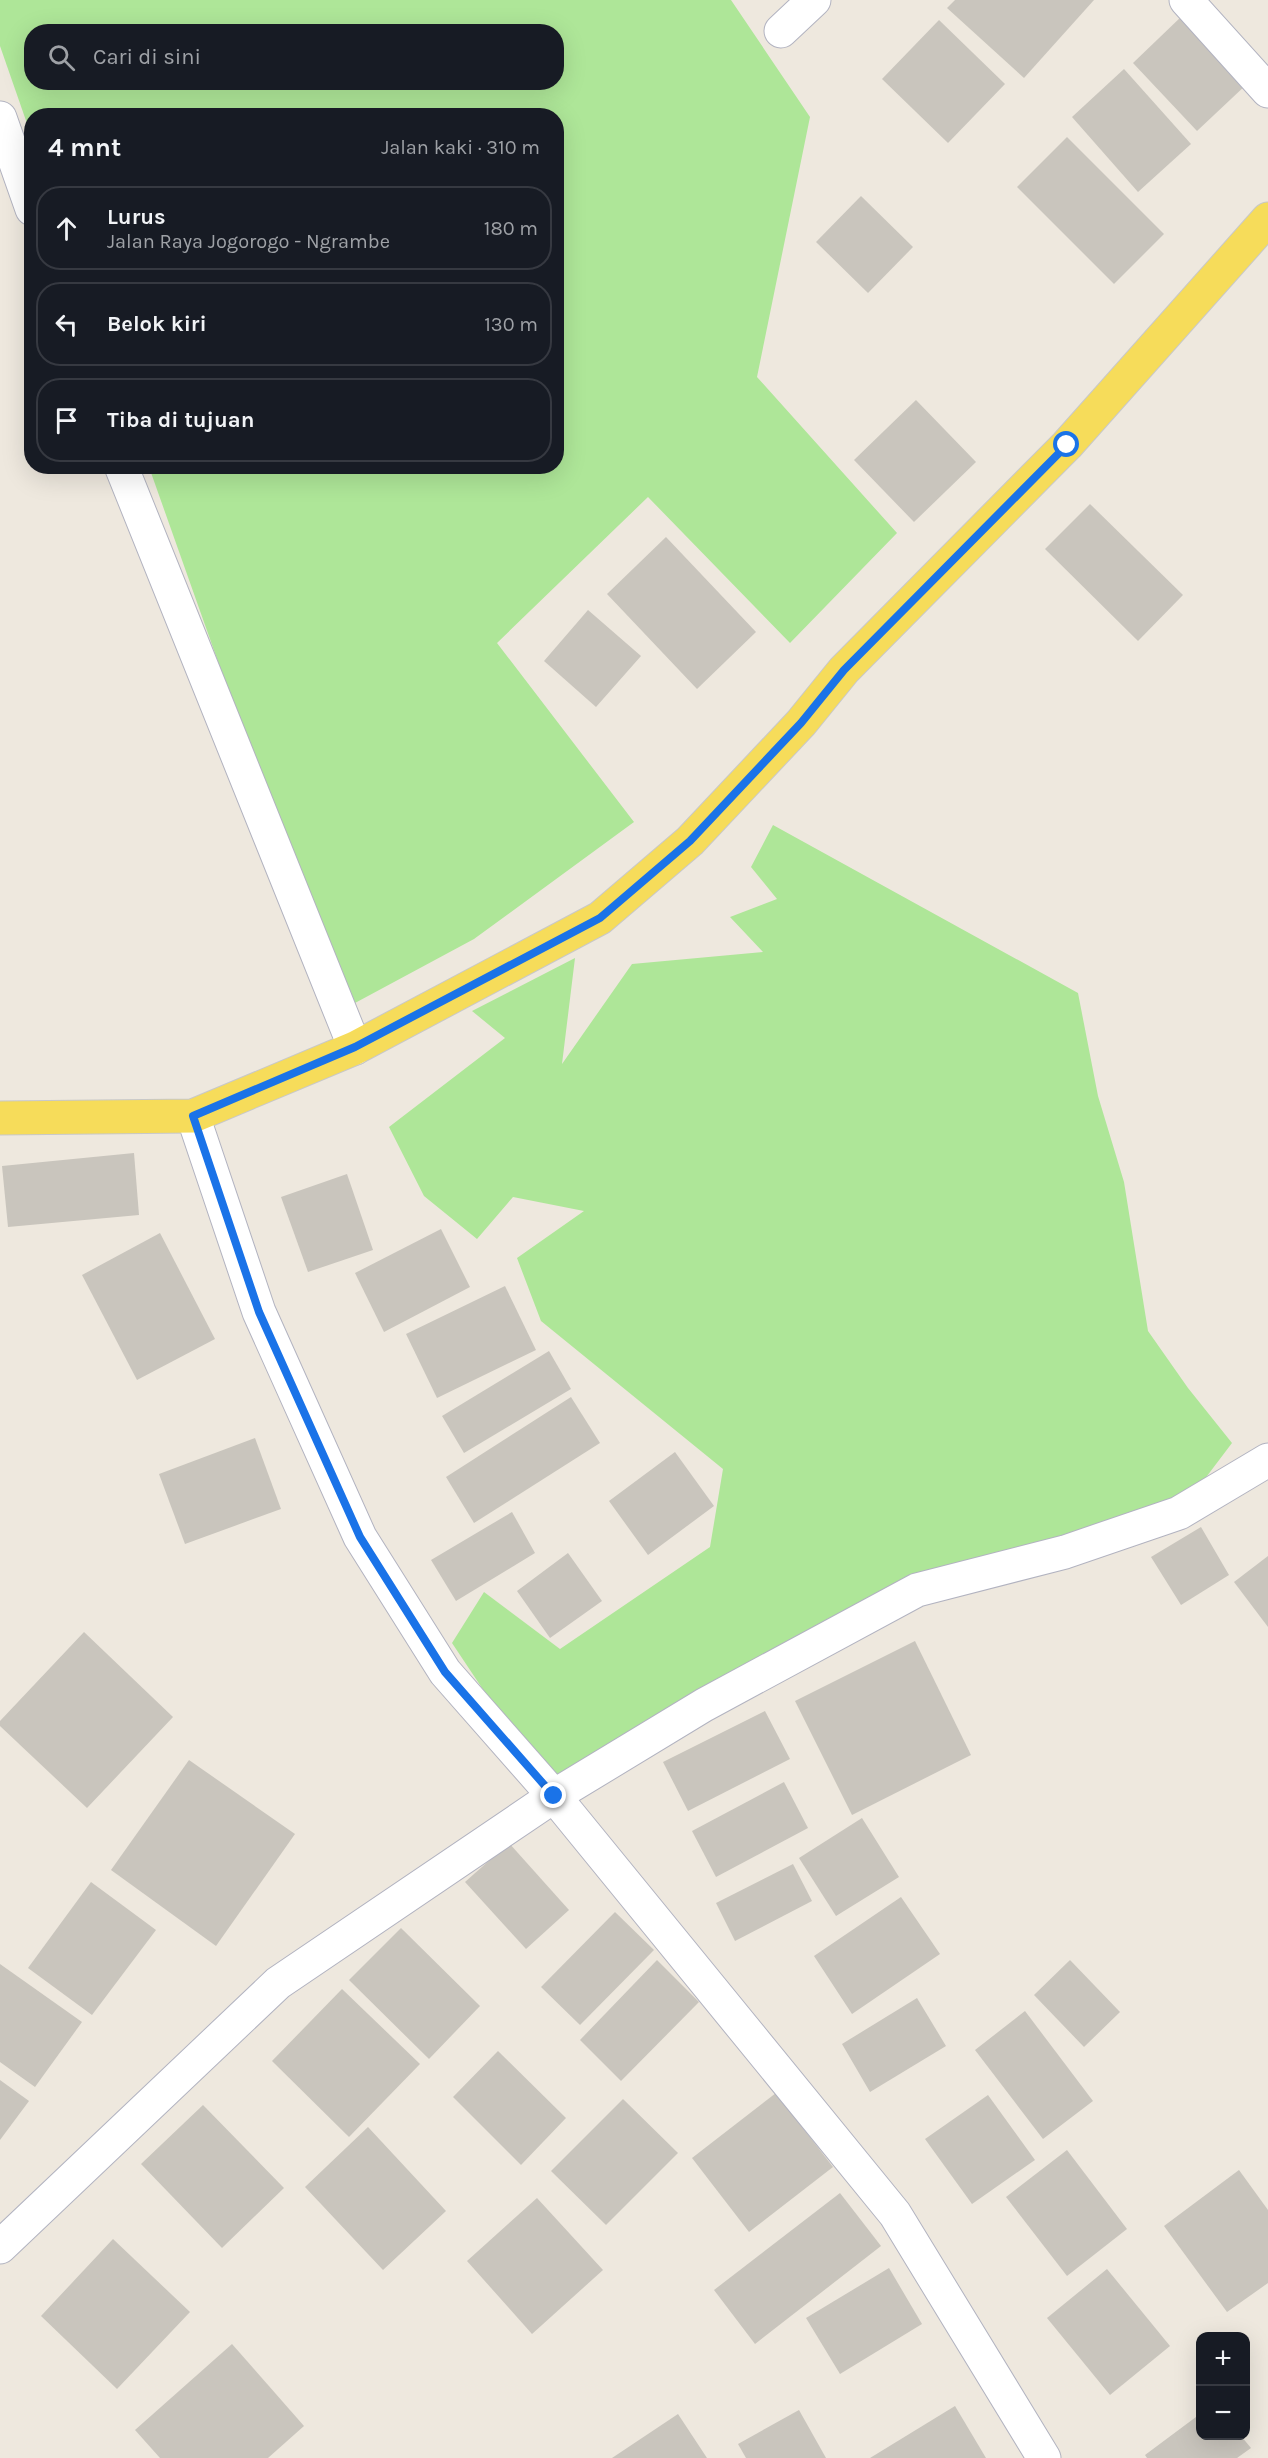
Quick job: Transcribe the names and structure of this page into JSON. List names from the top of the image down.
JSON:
{
  "page": {
    "search": "Cari di sini",
    "heading": ["4 mnt", "Jalan kaki · 310 m"],
    "list": [
      ["Lurus", "Jalan Raya Jogorogo - Ngrambe", "180 m"],
      ["Belok kiri", "130 m"],
      "Tiba di tujuan"
    ],
    "map_buttons": ["+", "−"]
  }
}
